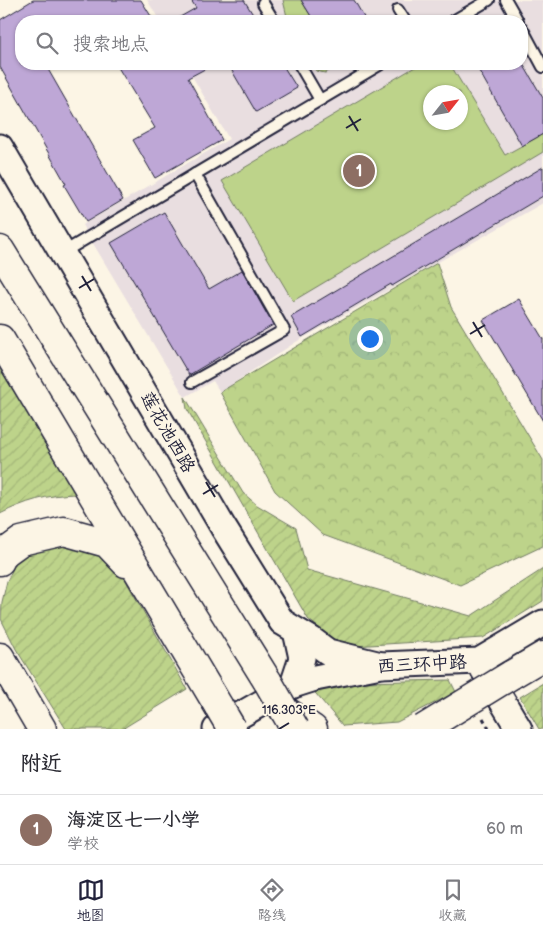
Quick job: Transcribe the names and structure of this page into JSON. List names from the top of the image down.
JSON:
{
  "streets": {
    "street": ["莲花池西路", "西三环中路"]
  },
  "crossings": [
    ["莲花池西路", "西三环中路"]
  ],
  "north": "top right",
  "page": {
    "search": "搜索地点",
    "pins": "1",
    "heading": "附近",
    "list": [
      {
        "mark": "1",
        "name": "海淀区七一小学",
        "note": "学校",
        "value": "60 m"
      }
    ],
    "nav": ["地图", "路线", "收藏"]
  },
  "coordinates": ["116.303°E"]
}
